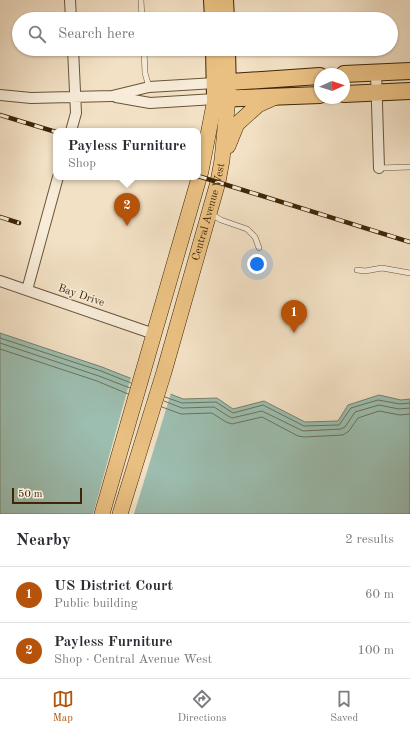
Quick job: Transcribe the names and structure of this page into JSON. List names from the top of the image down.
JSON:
{
  "streets": {
    "highway": ["Central Avenue West"],
    "street": ["Bay Drive"]
  },
  "crossings": [
    ["Central Avenue West", "Bay Drive"]
  ],
  "scale_bar": "50 m",
  "north": "right",
  "page": {
    "search": "Search here",
    "popup": ["Payless Furniture", "Shop"],
    "pins": ["2", "1"],
    "scale": "50 m",
    "heading": ["Nearby", "2 results"],
    "list": [
      {
        "mark": "1",
        "name": "US District Court",
        "note": "Public building",
        "value": "60 m"
      },
      {
        "mark": "2",
        "name": "Payless Furniture",
        "note": "Shop · Central Avenue West",
        "value": "100 m"
      }
    ],
    "nav": ["Map", "Directions", "Saved"]
  }
}
